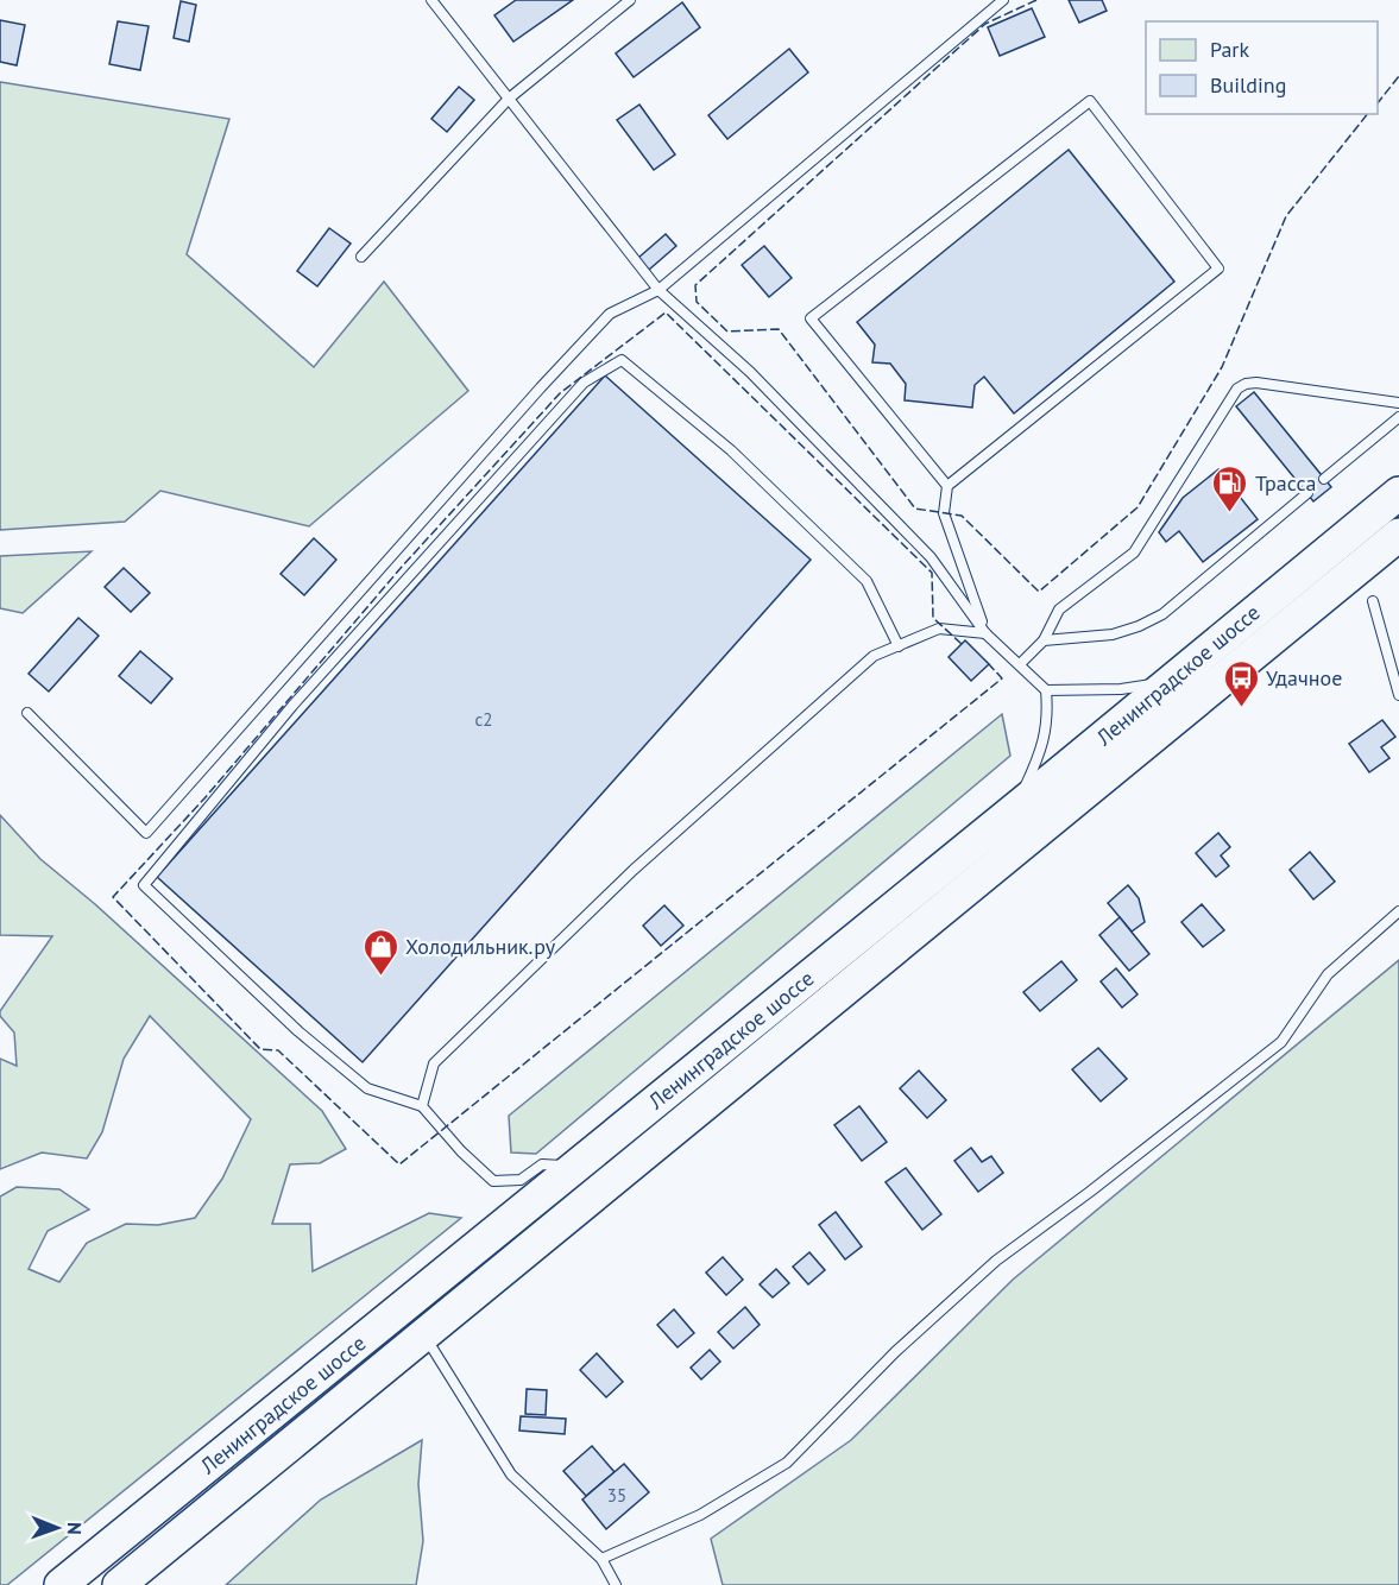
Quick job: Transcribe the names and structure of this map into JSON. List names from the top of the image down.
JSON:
{
  "streets": {
    "highway": ["Ленинградское шоссе"]
  },
  "places": {
    "fuel station": ["Трасса"],
    "bus stop": ["Удачное"],
    "shop": ["Холодильник.ру"]
  },
  "house_numbers": ["с2", "35"],
  "legend": ["Park", "Building"],
  "north": "right"
}
